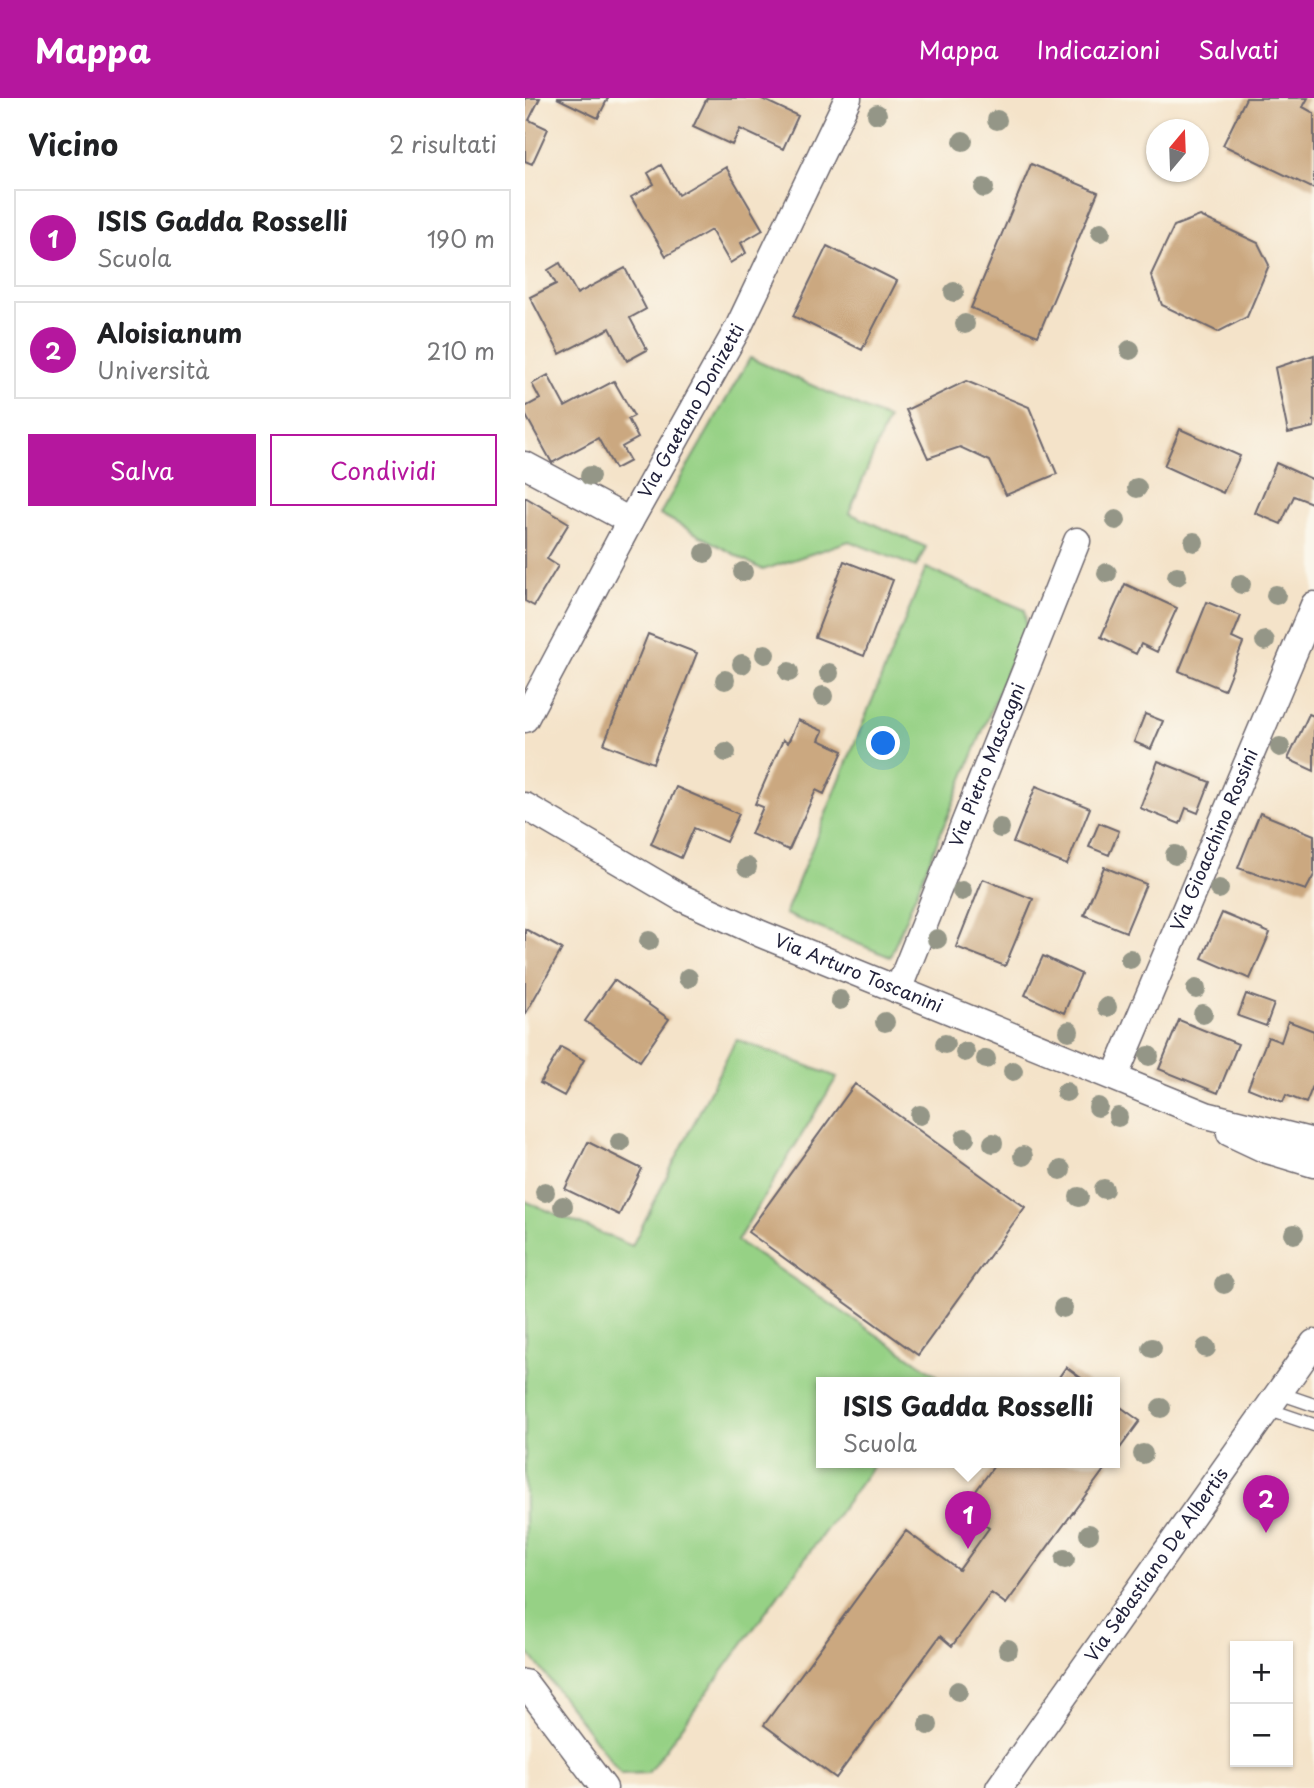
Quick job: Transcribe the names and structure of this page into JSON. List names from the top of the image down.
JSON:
{
  "streets": {
    "street": [
      "Via Gaetano Donizetti",
      "Via Pietro Mascagni",
      "Via Gioacchino Rossini",
      "Via Arturo Toscanini",
      "Via Sebastiano De Albertis"
    ]
  },
  "crossings": [
    ["Via Pietro Mascagni", "Via Arturo Toscanini"],
    ["Via Gioacchino Rossini", "Via Arturo Toscanini"]
  ],
  "north": "top",
  "page": {
    "header": "Mappa",
    "nav": ["Mappa", "Indicazioni", "Salvati"],
    "heading": ["Vicino", "2 risultati"],
    "list": [
      {
        "mark": "1",
        "name": "ISIS Gadda Rosselli",
        "note": "Scuola",
        "value": "190 m"
      },
      {
        "mark": "2",
        "name": "Aloisianum",
        "note": "Università",
        "value": "210 m"
      }
    ],
    "buttons": ["Salva", "Condividi"],
    "popup": ["ISIS Gadda Rosselli", "Scuola"],
    "pins": ["2", "1"],
    "map_buttons": ["+", "−"]
  }
}
